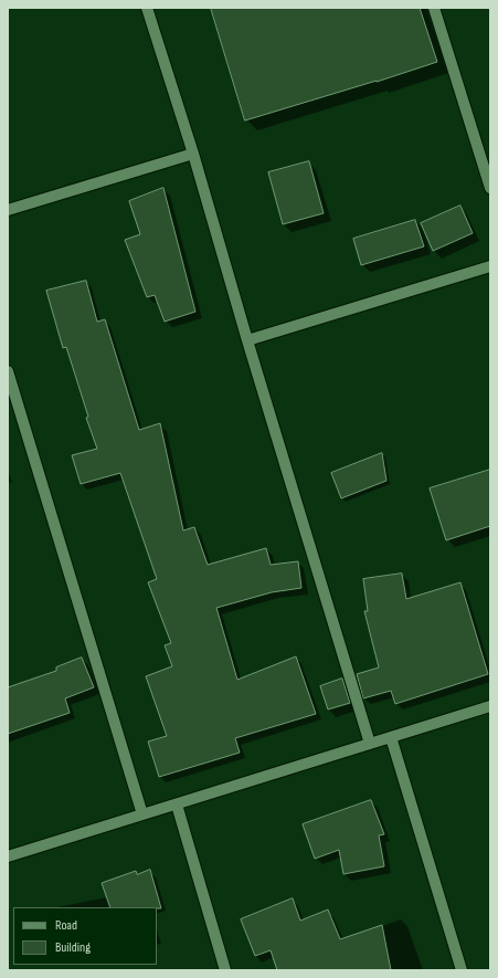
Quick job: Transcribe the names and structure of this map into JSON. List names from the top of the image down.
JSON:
{
  "legend": ["Road", "Building"]
}
